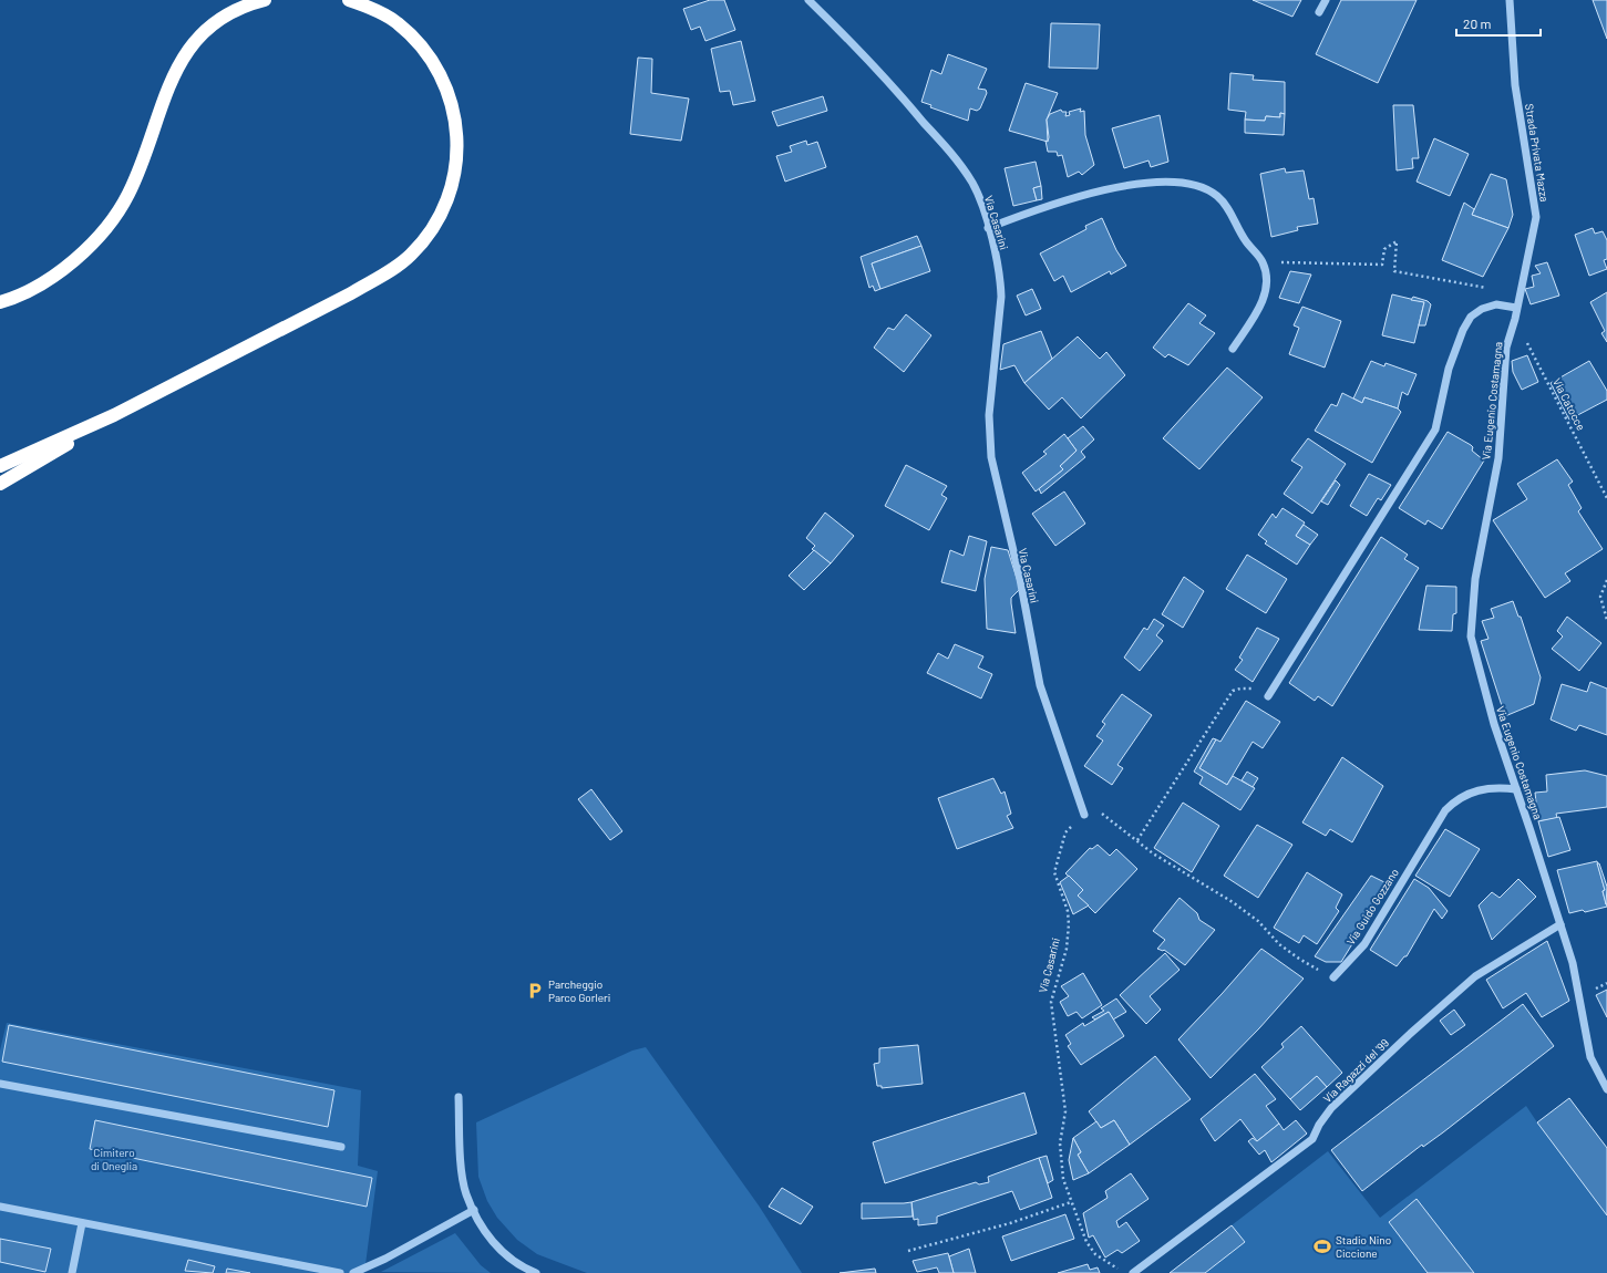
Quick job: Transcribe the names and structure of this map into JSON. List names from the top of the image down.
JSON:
{
  "streets": {
    "street": [
      "Strada Privata Mazza",
      "Via Casarini",
      "Via Eugenio Costamagna",
      "Via Guido Gozzano",
      "Via Ragazzi del '99"
    ],
    "path": ["Via Catocce"]
  },
  "crossings": [
    ["Strada Privata Mazza", "Via Eugenio Costamagna"],
    ["Via Eugenio Costamagna", "Via Catocce"],
    ["Via Eugenio Costamagna", "Via Guido Gozzano"],
    ["Via Eugenio Costamagna", "Via Ragazzi del '99"]
  ],
  "parks": ["Cimitero di Oneglia"],
  "places": {
    "parking": ["Parcheggio Parco Gorleri"],
    "sports": ["Stadio Nino Ciccione"]
  },
  "scale_bar": "20 m"
}
